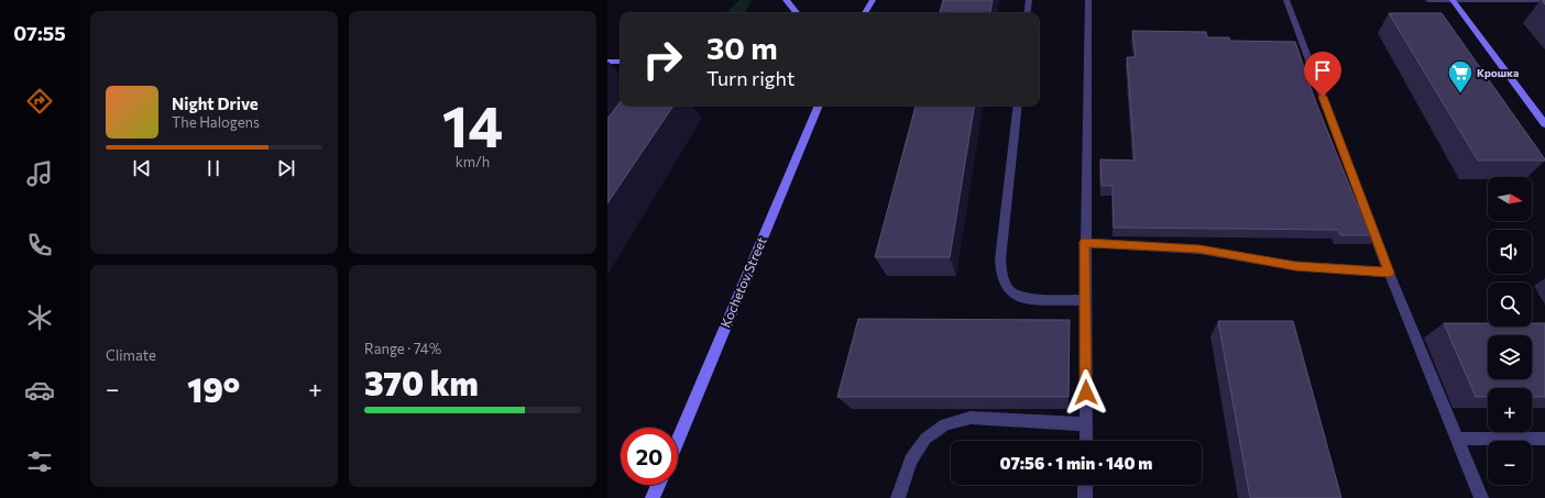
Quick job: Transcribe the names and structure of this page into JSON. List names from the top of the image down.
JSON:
{
  "streets": {
    "main road": ["Kochetov Street"]
  },
  "places": {
    "supermarket": ["Крошка"]
  },
  "north": "right",
  "page": {
    "tabs": "07:55",
    "tile": [
      ["14", "km/h"],
      "Climate",
      ["Range · 74%", "370 km"]
    ],
    "turn": ["30 m", "Turn right"],
    "song": ["Night Drive", "The Halogens"],
    "map_buttons": ["+", "−"],
    "heat": ["−", "19°", "+"],
    "limit": "20",
    "trip": "07:56 · 1 min · 140 m"
  }
}
